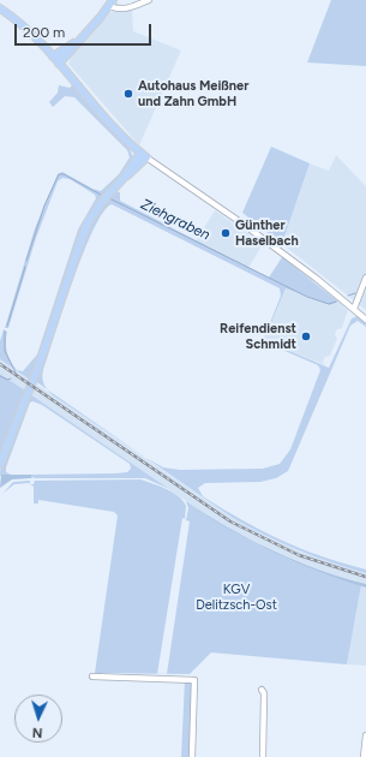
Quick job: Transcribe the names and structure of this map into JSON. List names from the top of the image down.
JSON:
{
  "water": ["Ziehgraben"],
  "parks": ["KGV Delitzsch-Ost"],
  "places": ["Autohaus Meißner und Zahn GmbH", "Günther Haselbach", "Reifendienst Schmidt"],
  "scale_bar": "200 m",
  "north": "bottom"
}
